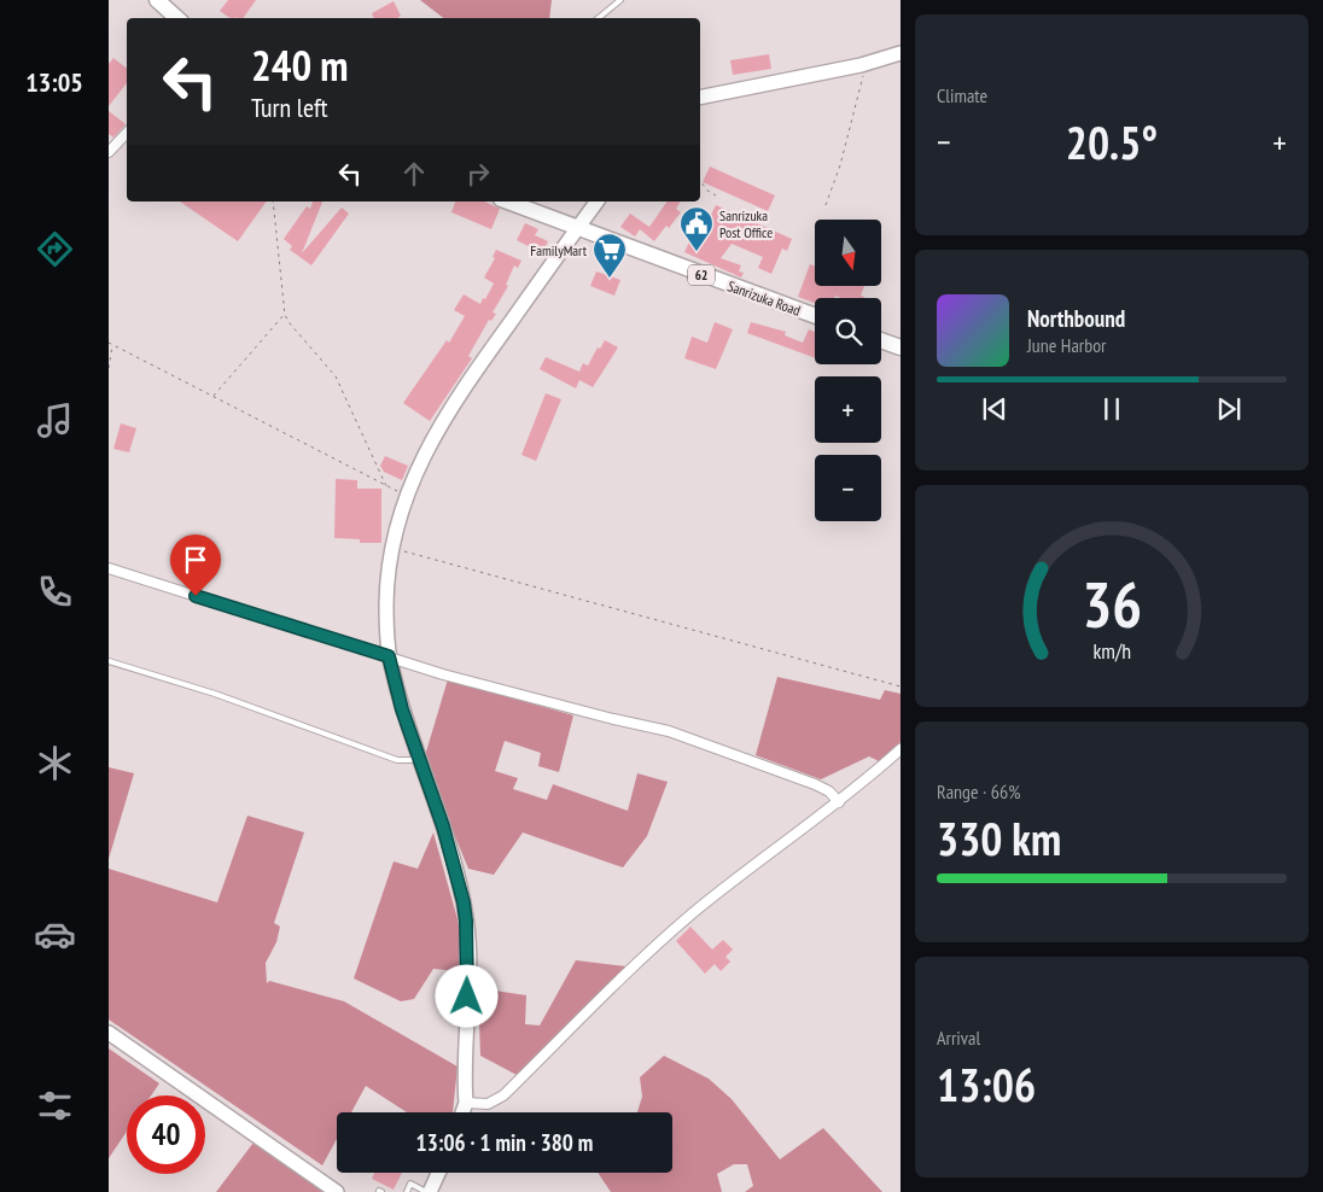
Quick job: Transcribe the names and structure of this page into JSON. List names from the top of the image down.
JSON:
{
  "streets": {
    "main road": ["62", "Sanrizuka Road"]
  },
  "places": {
    "public building": ["Sanrizuka Post Office"],
    "supermarket": ["FamilyMart"]
  },
  "north": "bottom",
  "page": {
    "tabs": "13:05",
    "tile": [
      "Climate",
      ["Range · 66%", "330 km"],
      ["Arrival", "13:06"]
    ],
    "turn": ["240 m", "Turn left"],
    "heat": ["−", "20.5°", "+"],
    "map_buttons": ["+", "−"],
    "song": ["Northbound", "June Harbor"],
    "limit": "40",
    "trip": "13:06 · 1 min · 380 m",
    "gauge": ["36", "km/h"]
  }
}
